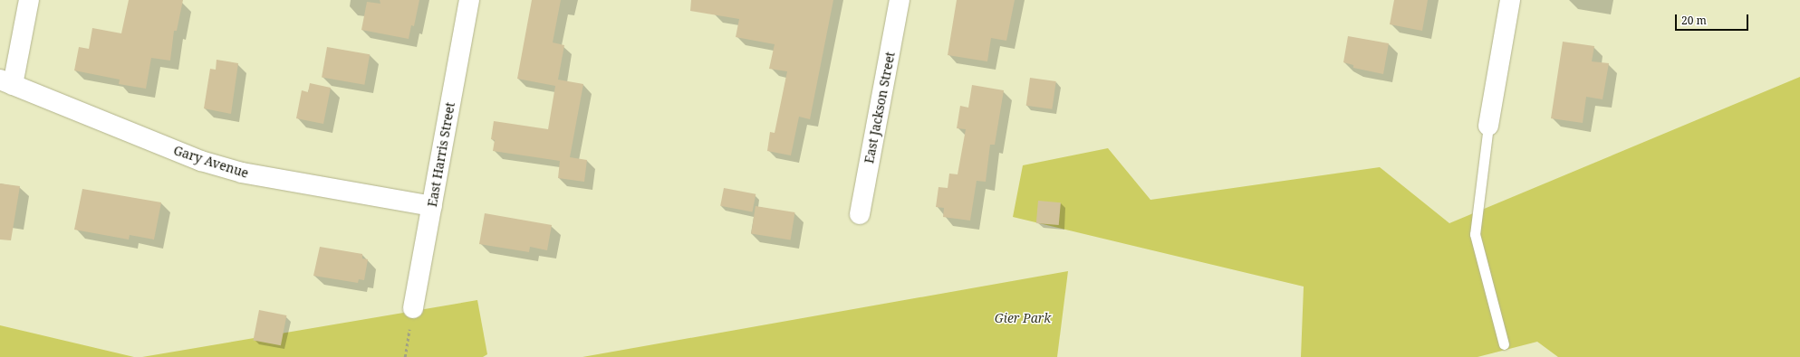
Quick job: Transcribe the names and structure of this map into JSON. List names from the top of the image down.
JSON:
{
  "streets": {
    "street": ["East Jackson Street", "East Harris Street", "Gary Avenue"]
  },
  "crossings": [
    ["East Harris Street", "Gary Avenue"]
  ],
  "parks": ["Gier Park"],
  "scale_bar": "20 m"
}
